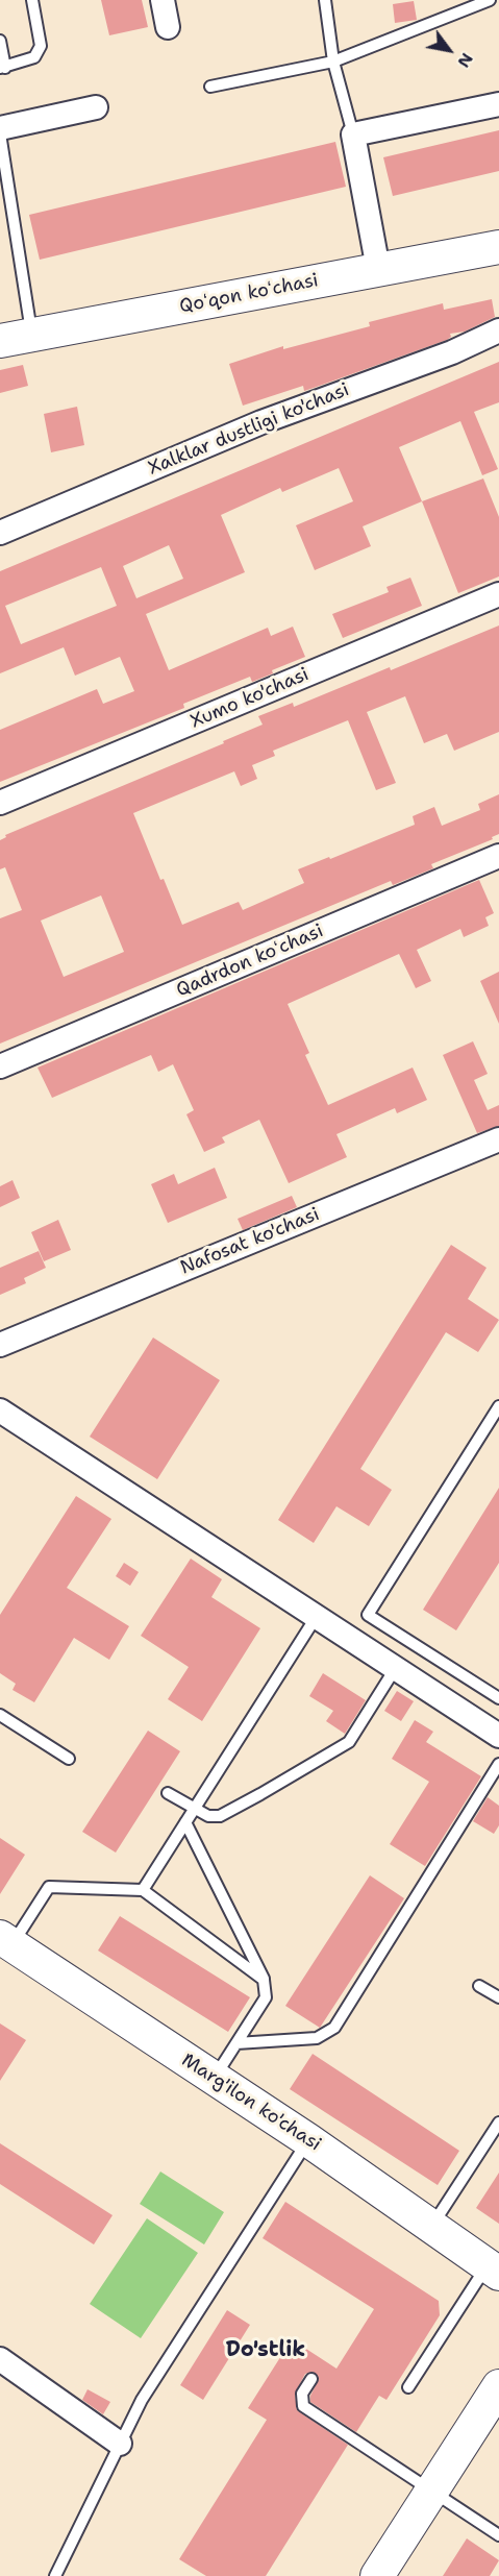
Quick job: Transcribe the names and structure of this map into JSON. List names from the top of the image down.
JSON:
{
  "streets": {
    "street": [
      "Qoʻqon koʻchasi",
      "Xalklar dustligi ko'chasi",
      "Xumo ko'chasi",
      "Qadrdon koʻchasi",
      "Nafosat ko'chasi",
      "Marg'ilon ko'chasi"
    ]
  },
  "districts": ["Do'stlik"],
  "north": "bottom right"
}
